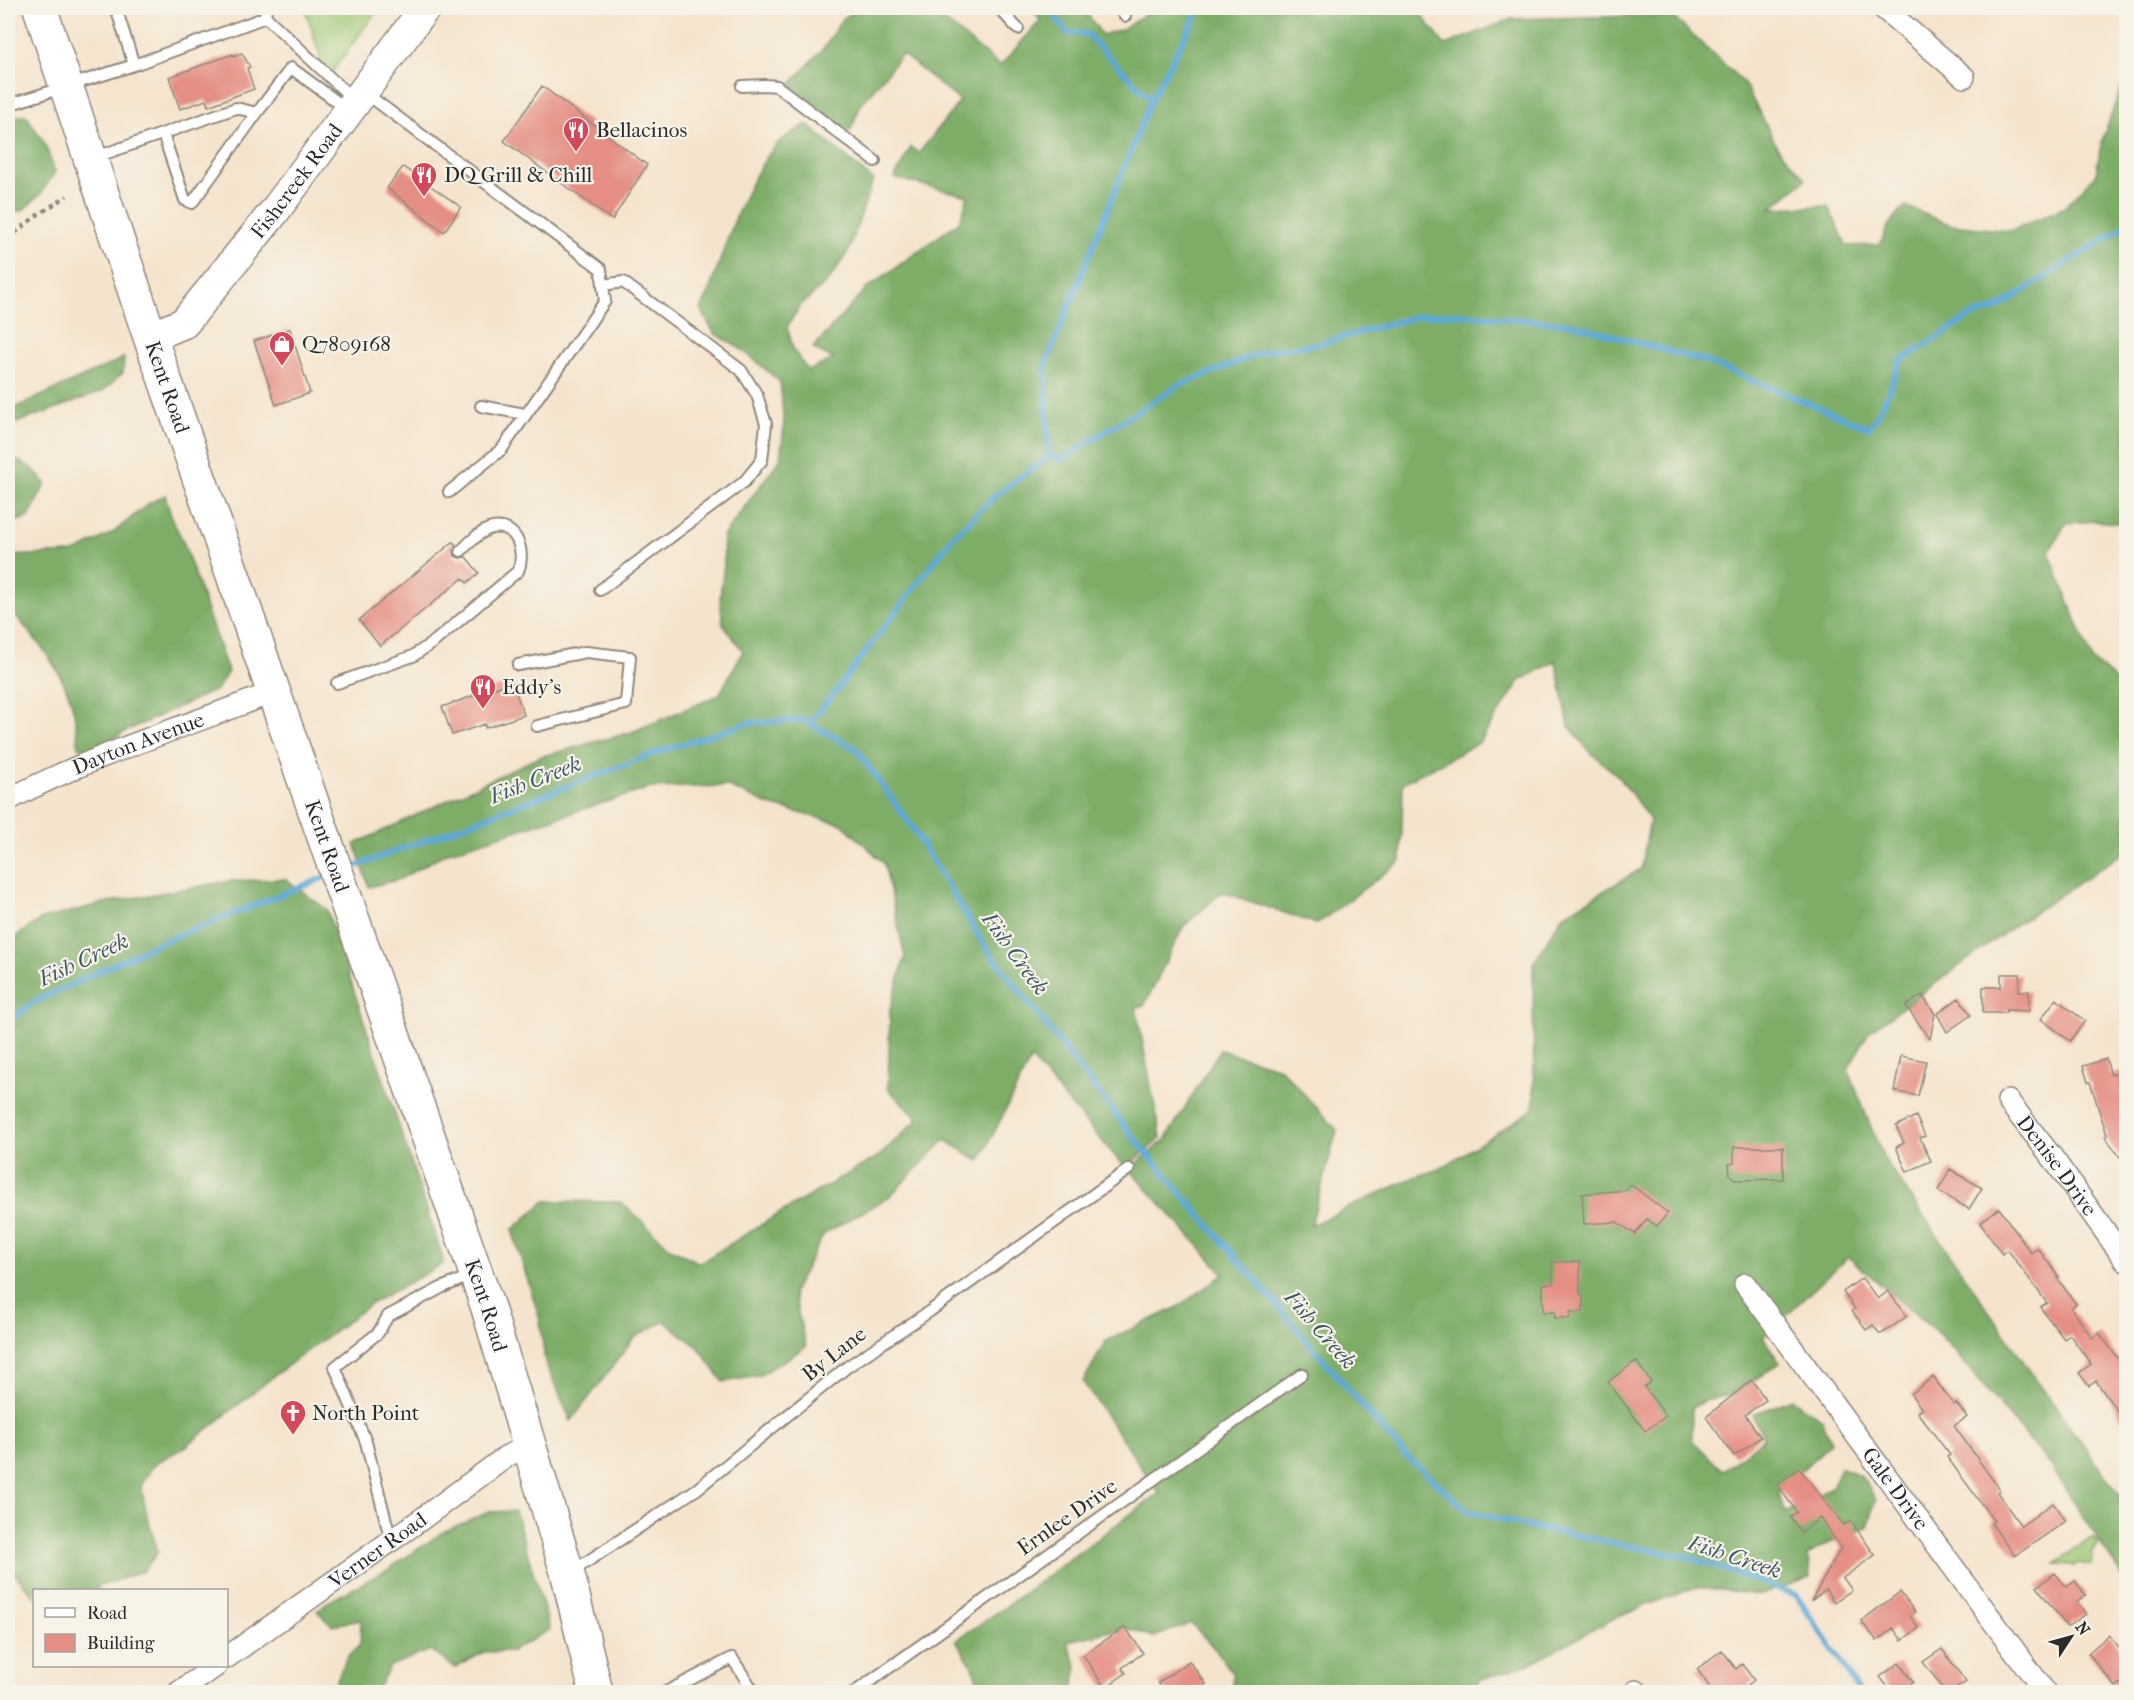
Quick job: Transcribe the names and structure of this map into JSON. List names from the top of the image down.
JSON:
{
  "streets": {
    "main road": ["Fishcreek Road", "Kent Road"],
    "street": [
      "Dayton Avenue",
      "Denise Drive",
      "Gale Drive",
      "Verner Road"
    ],
    "lane": ["By Lane", "Ernlee Drive"]
  },
  "crossings": [
    ["Fishcreek Road", "Kent Road"],
    ["Kent Road", "Dayton Avenue"],
    ["Kent Road", "By Lane"],
    ["Kent Road", "Verner Road"]
  ],
  "water": ["Fish Creek"],
  "places": {
    "restaurant": ["Bellacinos", "DQ Grill & Chill", "Eddy's"],
    "shop": ["Q7809168"],
    "church": ["North Point"]
  },
  "legend": ["Road", "Building"],
  "north": "top right"
}
